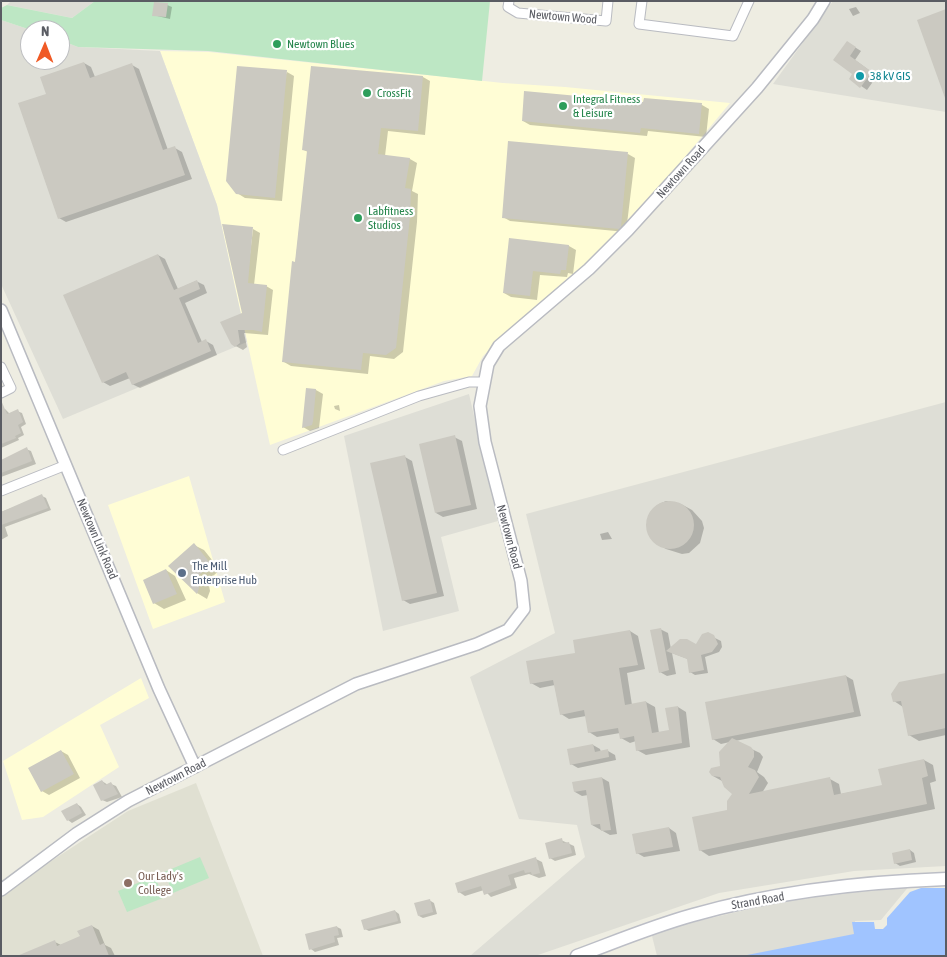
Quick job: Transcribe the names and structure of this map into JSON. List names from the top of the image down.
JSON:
{
  "streets": {
    "main road": ["Strand Road"],
    "street": ["Newtown Wood", "Newtown Road", "Newtown Link Road"]
  },
  "crossings": [
    ["Newtown Road", "Newtown Link Road"]
  ],
  "places": [
    "Newtown Blues",
    "38 kV GIS",
    "CrossFit",
    "Integral Fitness & Leisure",
    "Labfitness Studios",
    "The Mill Enterprise Hub",
    "Our Lady's College"
  ],
  "north": "top"
}
